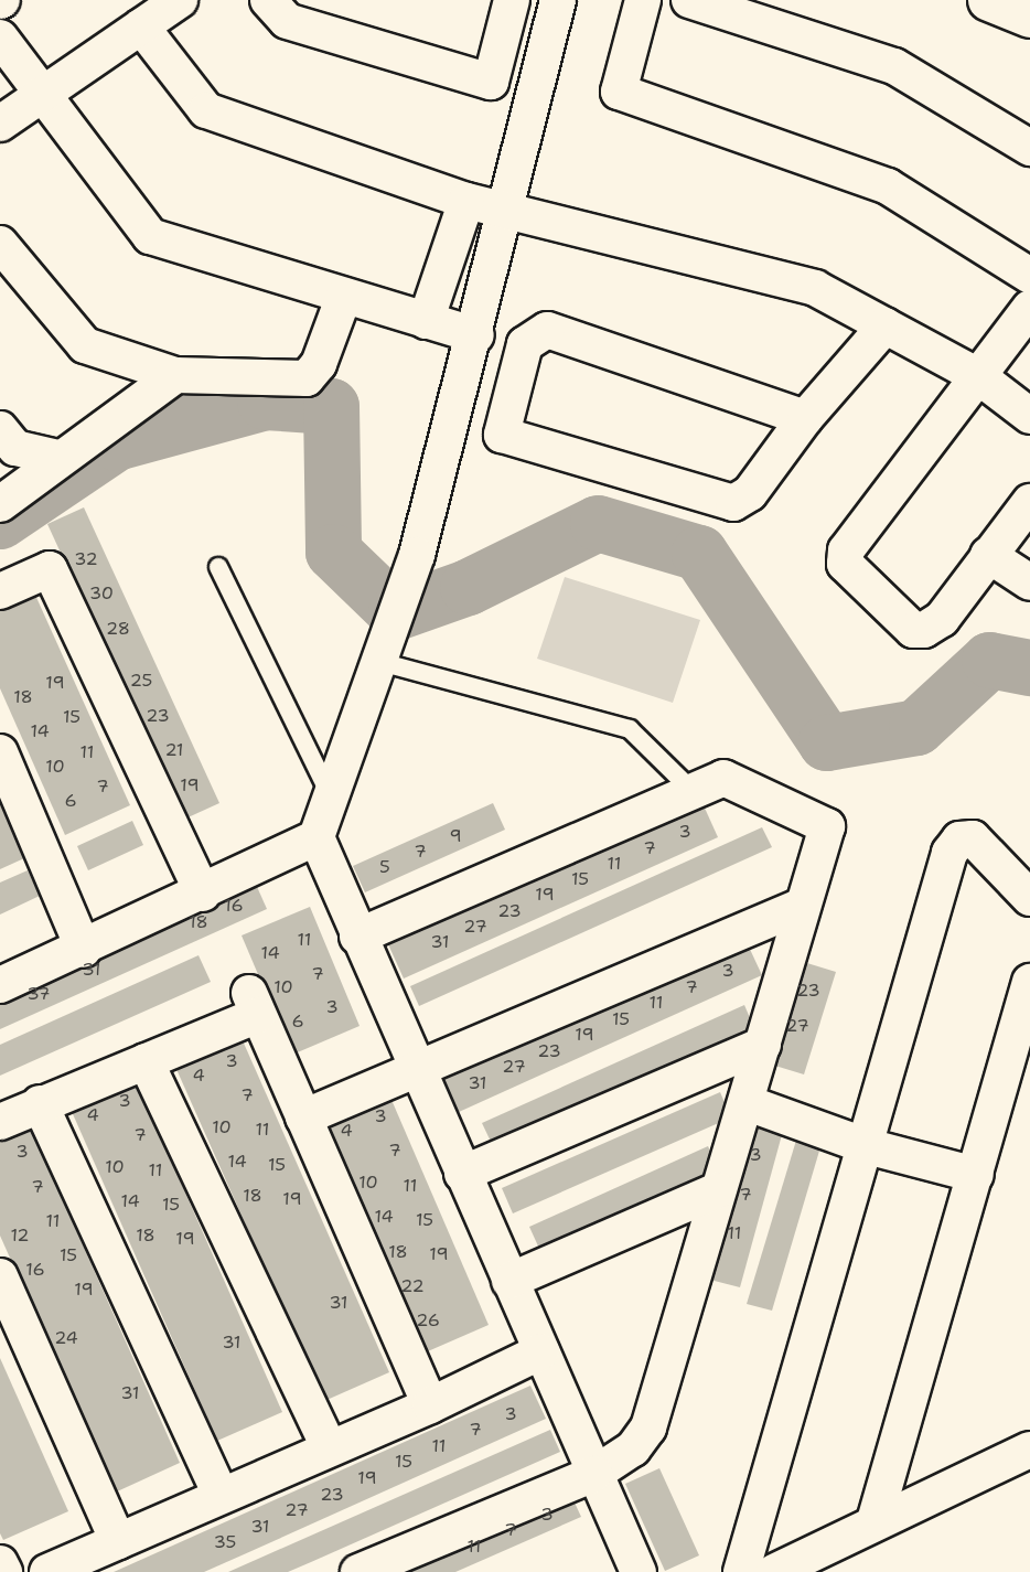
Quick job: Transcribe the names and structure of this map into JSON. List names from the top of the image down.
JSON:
{
  "house_numbers": [
    "32",
    "30",
    "28",
    "25",
    "19",
    "18",
    "23",
    "15",
    "14",
    "21",
    "11",
    "10",
    "19",
    "7",
    "6",
    "3",
    "9",
    "7",
    "7",
    "11",
    "5",
    "15",
    "19",
    "16",
    "23",
    "18",
    "27",
    "11",
    "31",
    "14",
    "31",
    "3",
    "7",
    "10",
    "7",
    "23",
    "37",
    "11",
    "3",
    "15",
    "6",
    "27",
    "19",
    "23",
    "3",
    "27",
    "4",
    "31",
    "7",
    "3",
    "4",
    "3",
    "10",
    "11",
    "4",
    "7",
    "7",
    "3",
    "3",
    "14",
    "15",
    "10",
    "11",
    "10",
    "11",
    "7",
    "7",
    "18",
    "19",
    "14",
    "15",
    "14",
    "15",
    "11",
    "11",
    "12",
    "18",
    "19",
    "18",
    "19",
    "15",
    "16",
    "22",
    "19",
    "31",
    "26",
    "24",
    "31",
    "31",
    "3",
    "7",
    "11",
    "15",
    "19",
    "23",
    "27",
    "3",
    "31",
    "7",
    "35",
    "11"
  ]
}
